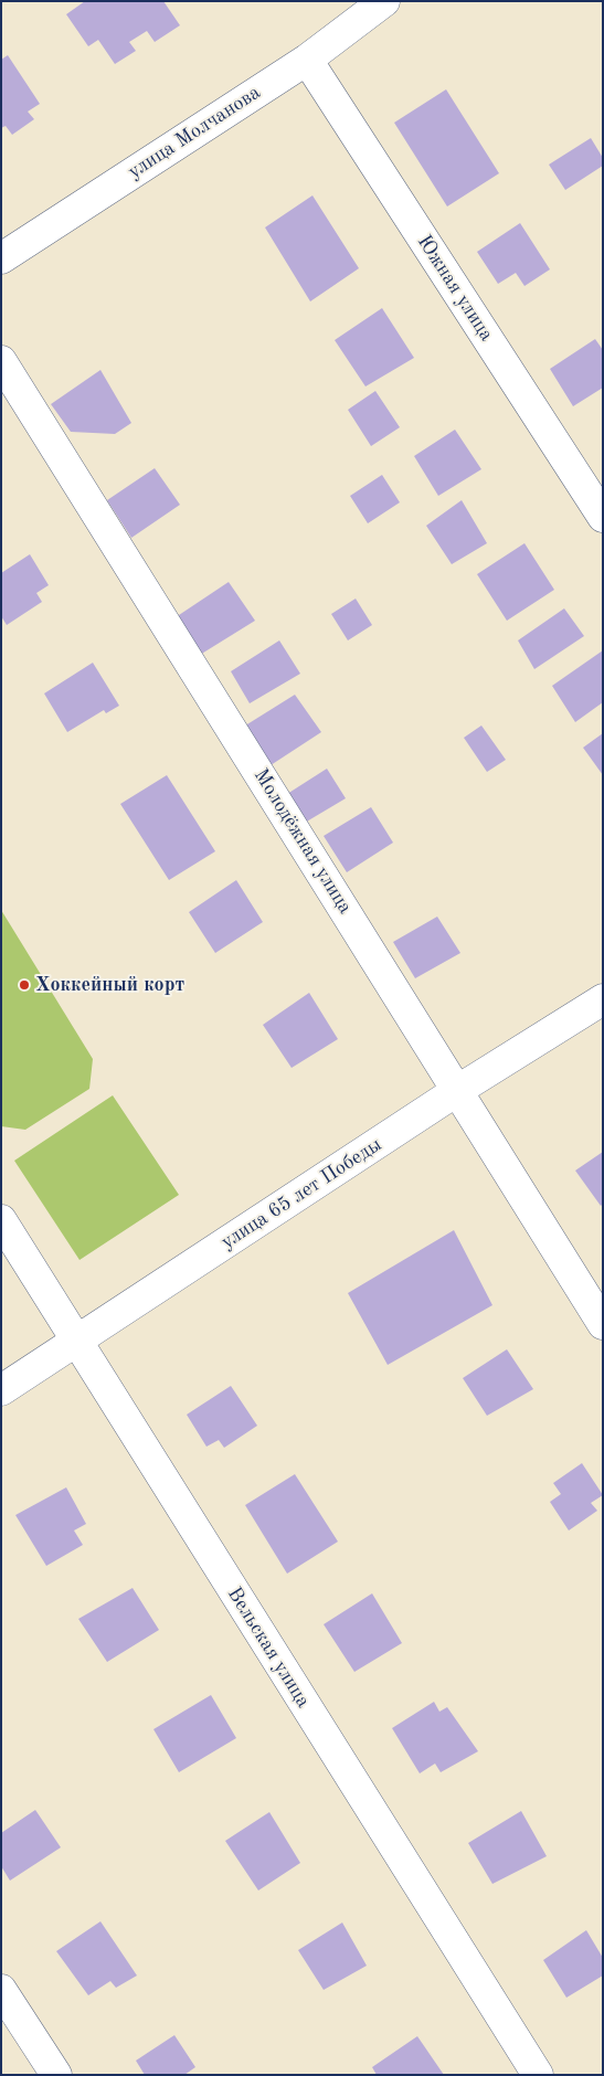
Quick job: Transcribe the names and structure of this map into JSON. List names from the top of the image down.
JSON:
{
  "streets": {
    "street": [
      "улица Молчанова",
      "Южная улица",
      "Молодёжная улица",
      "улица 65 лет Победы",
      "Вельская улица"
    ]
  },
  "crossings": [
    ["улица Молчанова", "Южная улица"],
    ["Молодёжная улица", "улица 65 лет Победы"],
    ["улица 65 лет Победы", "Вельская улица"]
  ],
  "places": ["Хоккейный корт"]
}
